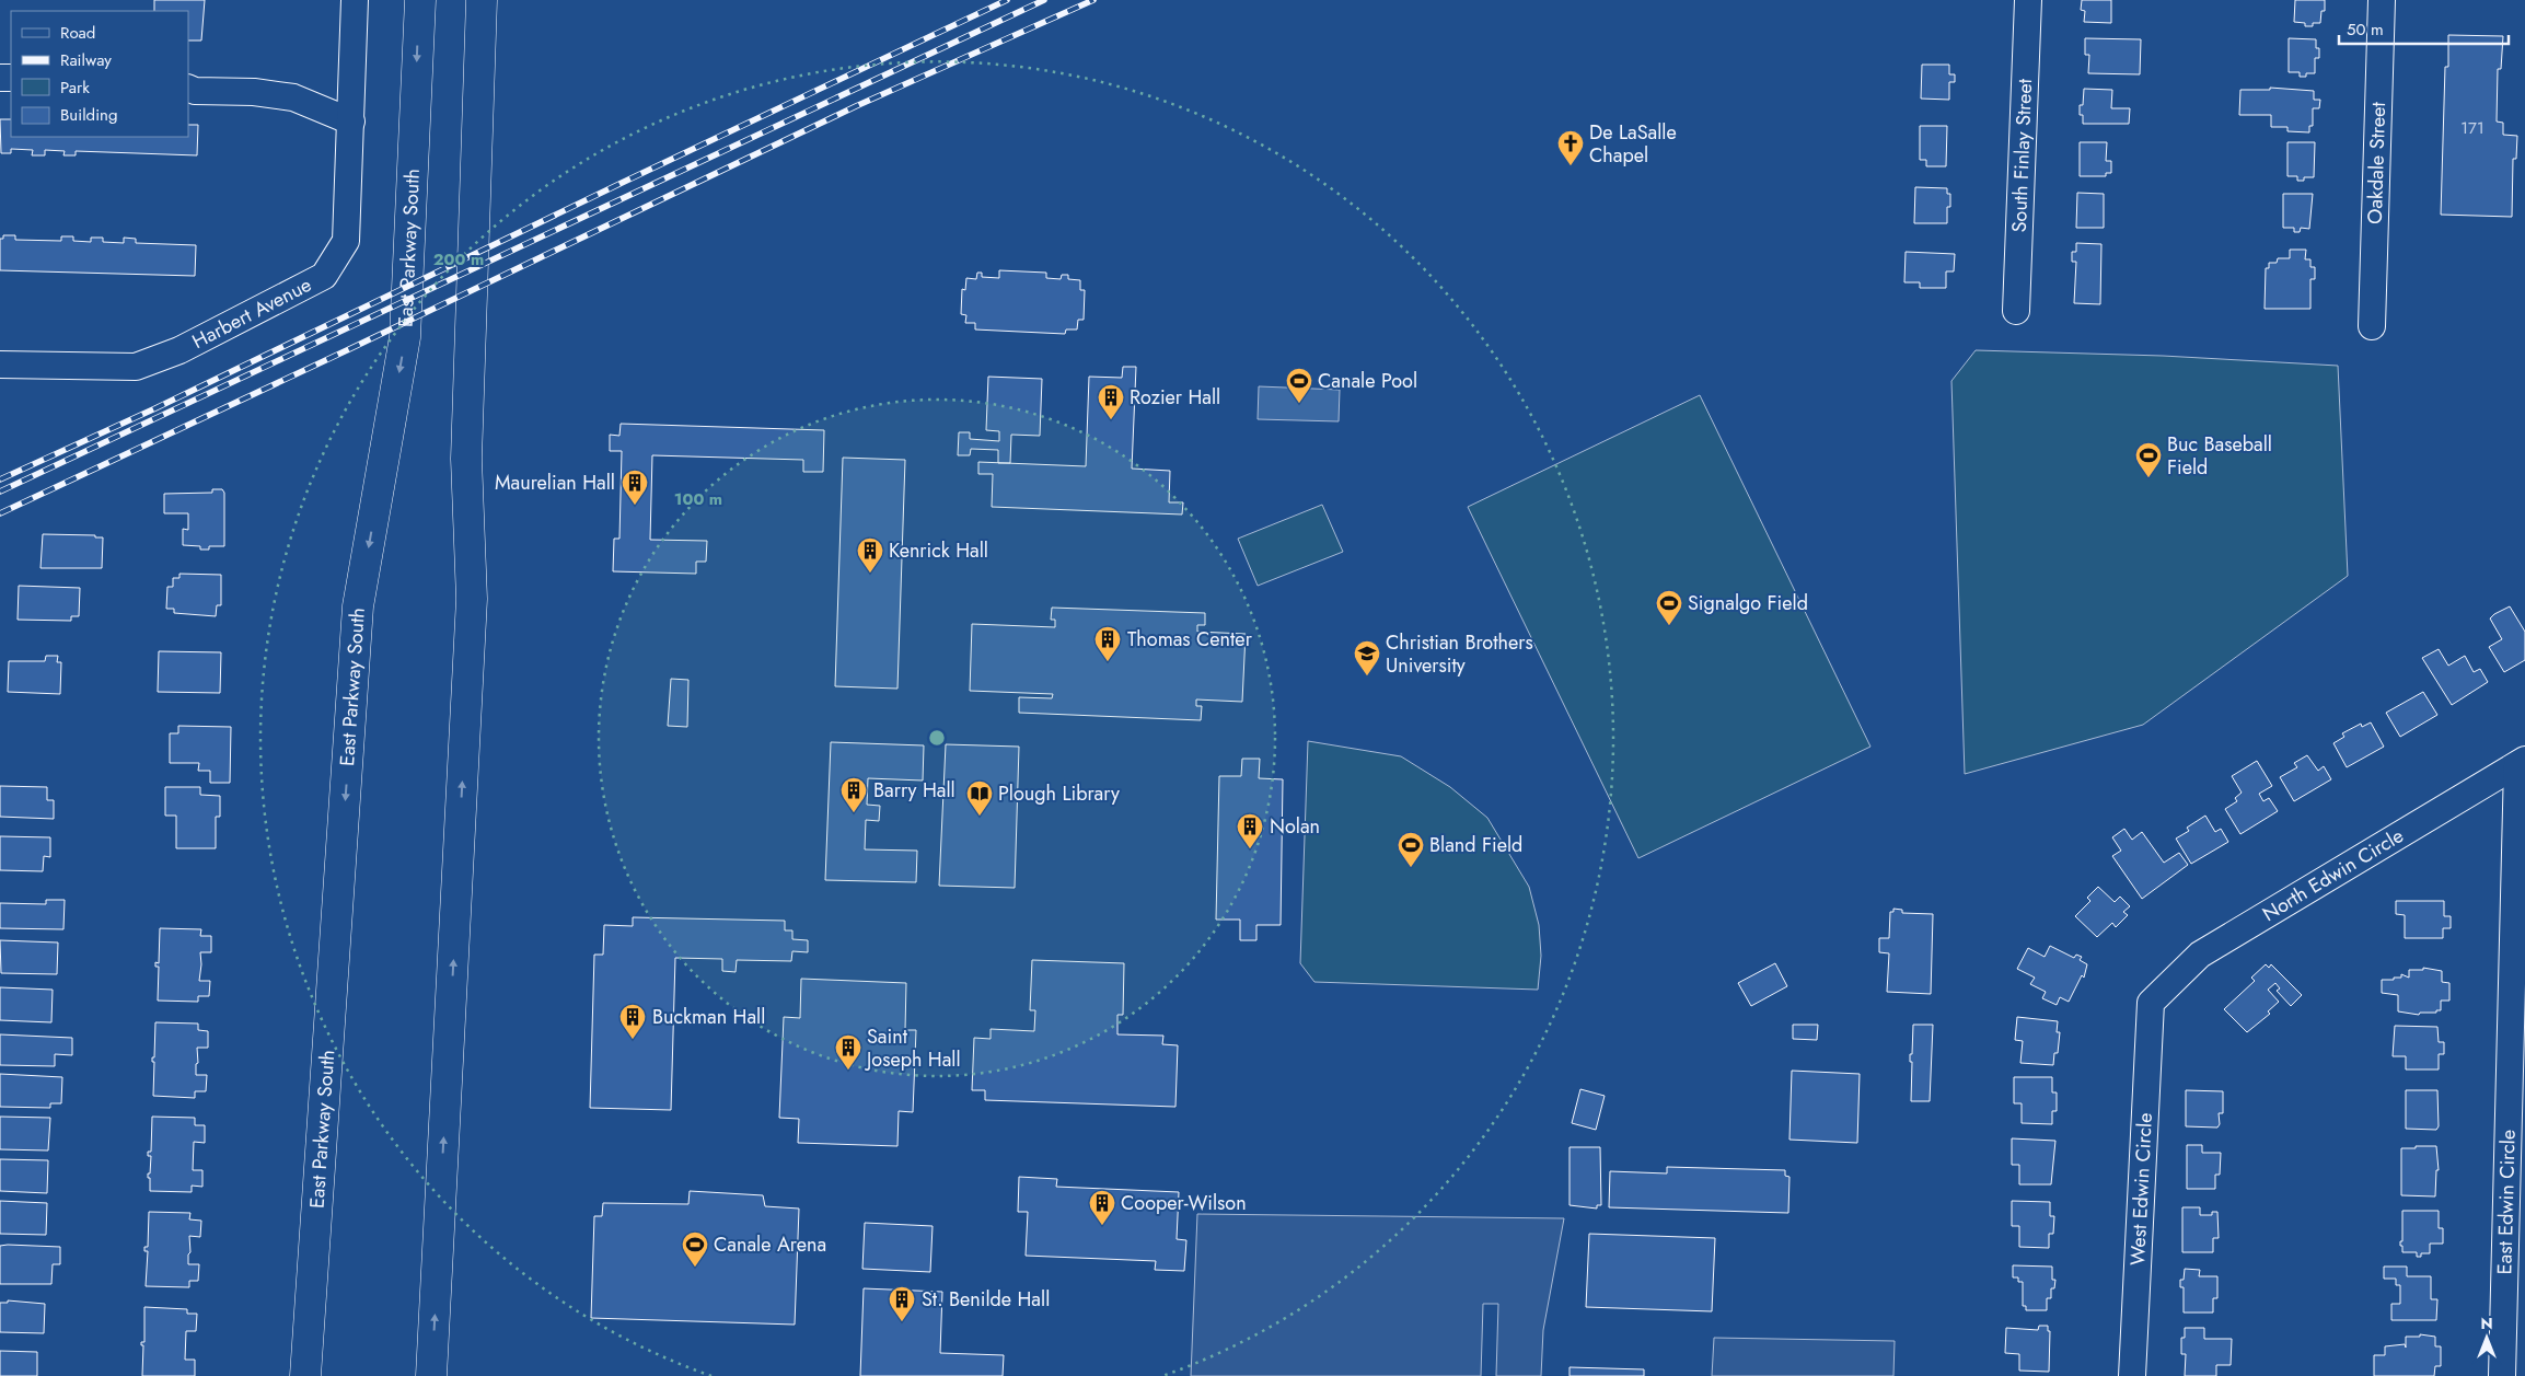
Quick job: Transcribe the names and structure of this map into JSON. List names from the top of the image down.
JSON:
{
  "streets": {
    "main road": ["East Parkway South"],
    "street": [
      "South Finlay Street",
      "Oakdale Street",
      "Harbert Avenue",
      "North Edwin Circle",
      "West Edwin Circle",
      "East Edwin Circle"
    ]
  },
  "crossings": [
    ["North Edwin Circle", "West Edwin Circle"],
    ["North Edwin Circle", "East Edwin Circle"]
  ],
  "places": {
    "church": ["De LaSalle Chapel"],
    "sports": [
      "Canale Pool",
      "Buc Baseball Field",
      "Signalgo Field",
      "Bland Field",
      "Canale Arena"
    ],
    "building": [
      "Rozier Hall",
      "Maurelian Hall",
      "Kenrick Hall",
      "Thomas Center",
      "Barry Hall",
      "Nolan",
      "Buckman Hall",
      "Saint Joseph Hall",
      "Cooper-Wilson",
      "St. Benilde Hall"
    ],
    "school or university": ["Christian Brothers University"],
    "library": ["Plough Library"]
  },
  "house_numbers": ["171"],
  "legend": [
    "Road",
    "Railway",
    "Park",
    "Building"
  ],
  "scale_bar": "50 m",
  "north": "top",
  "rings": ["200 m", "100 m"]
}
